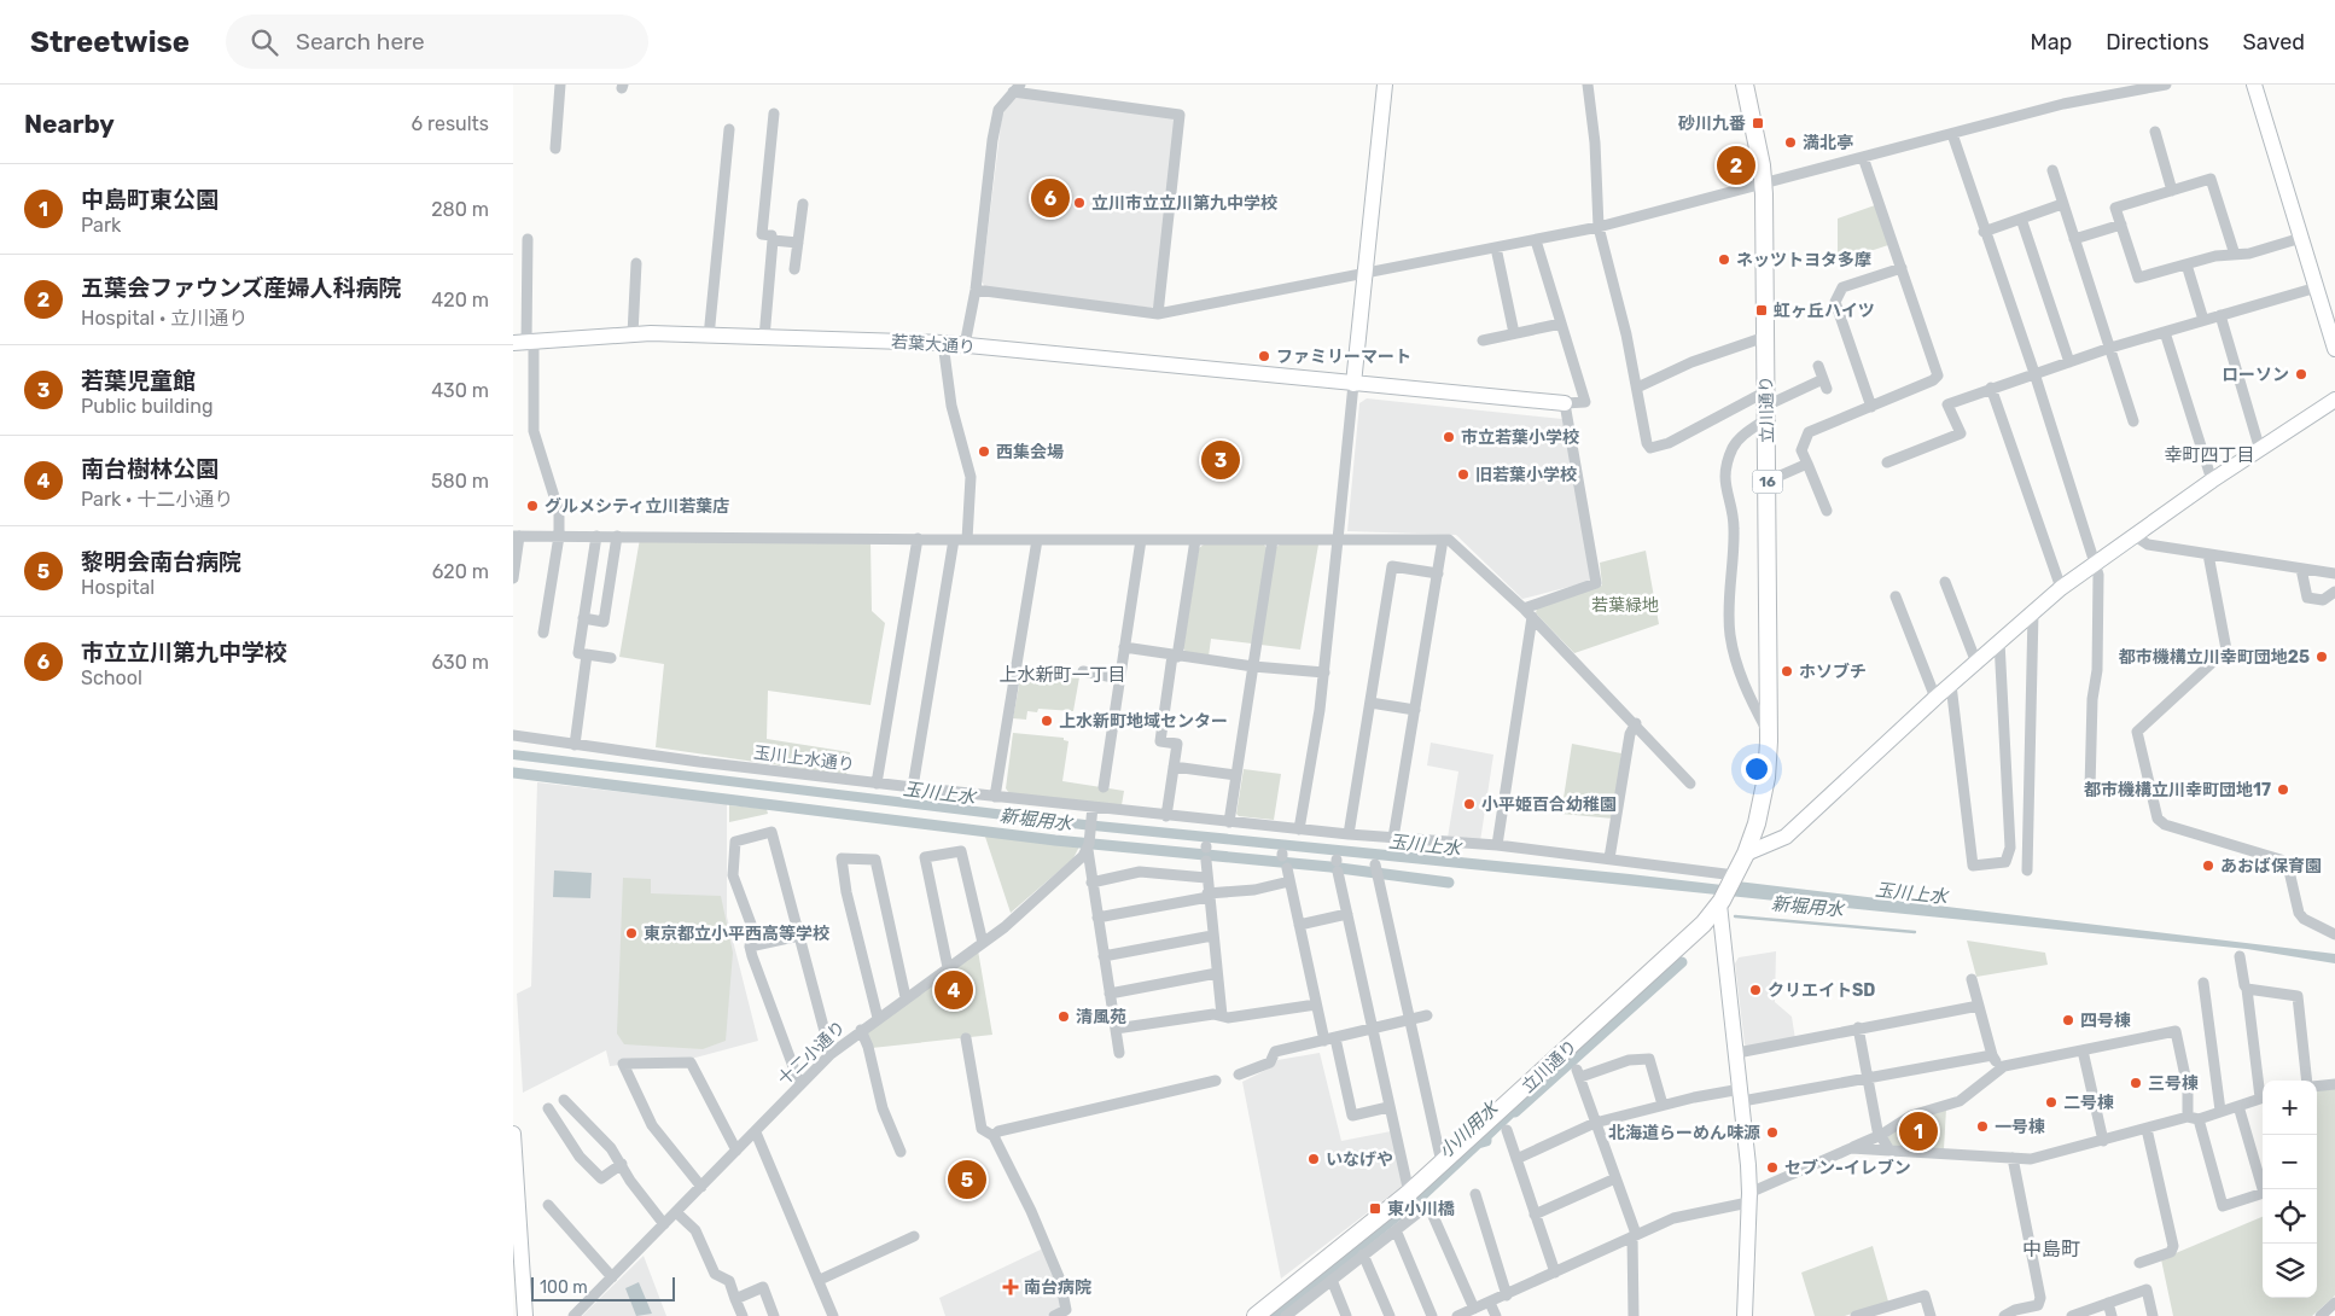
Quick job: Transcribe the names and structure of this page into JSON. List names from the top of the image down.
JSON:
{
  "streets": {
    "main road": ["立川通り", "16"],
    "street": ["若葉大通り", "玉川上水通り", "十二小通り"]
  },
  "crossings": [
    ["立川通り", "16"],
    ["立川通り", "玉川上水通り"],
    ["16", "玉川上水通り"]
  ],
  "districts": ["幸町四丁目", "上水新町一丁目", "中島町"],
  "water": ["玉川上水", "新堀用水", "小川用水"],
  "parks": ["若葉緑地"],
  "places": {
    "transit": ["砂川九番", "虹ヶ丘ハイツ", "東小川橋"],
    "other": [
      "満北亭",
      "立川市立立川第九中学校",
      "ネッツトヨタ多摩",
      "ファミリーマート",
      "ローソン",
      "市立若葉小学校",
      "西集会場",
      "旧若葉小学校",
      "グルメシティ立川若葉店",
      "都市機構立川幸町団地25",
      "ホソブチ",
      "上水新町地域センター",
      "都市機構立川幸町団地17",
      "小平姫百合幼稚園",
      "あおば保育園",
      "東京都立小平西高等学校",
      "クリエイトSD",
      "清風苑",
      "四号棟",
      "三号棟",
      "二号棟",
      "一号棟",
      "北海道らーめん味源",
      "いなげや",
      "セブン-イレブン"
    ],
    "health": ["南台病院"]
  },
  "scale_bar": "100 m",
  "page": {
    "header": "Streetwise",
    "search": "Search here",
    "nav": ["Map", "Directions", "Saved"],
    "heading": ["Nearby", "6 results"],
    "pins": [
      "2",
      "6",
      "3",
      "4",
      "1",
      "5"
    ],
    "list": [
      {
        "mark": "1",
        "name": "中島町東公園",
        "note": "Park",
        "value": "280 m"
      },
      {
        "mark": "2",
        "name": "五葉会ファウンズ産婦人科病院",
        "note": "Hospital · 立川通り",
        "value": "420 m"
      },
      {
        "mark": "3",
        "name": "若葉児童館",
        "note": "Public building",
        "value": "430 m"
      },
      {
        "mark": "4",
        "name": "南台樹林公園",
        "note": "Park · 十二小通り",
        "value": "580 m"
      },
      {
        "mark": "5",
        "name": "黎明会南台病院",
        "note": "Hospital",
        "value": "620 m"
      },
      {
        "mark": "6",
        "name": "市立立川第九中学校",
        "note": "School",
        "value": "630 m"
      }
    ],
    "map_buttons": ["+", "−"],
    "scale": "100 m"
  }
}
